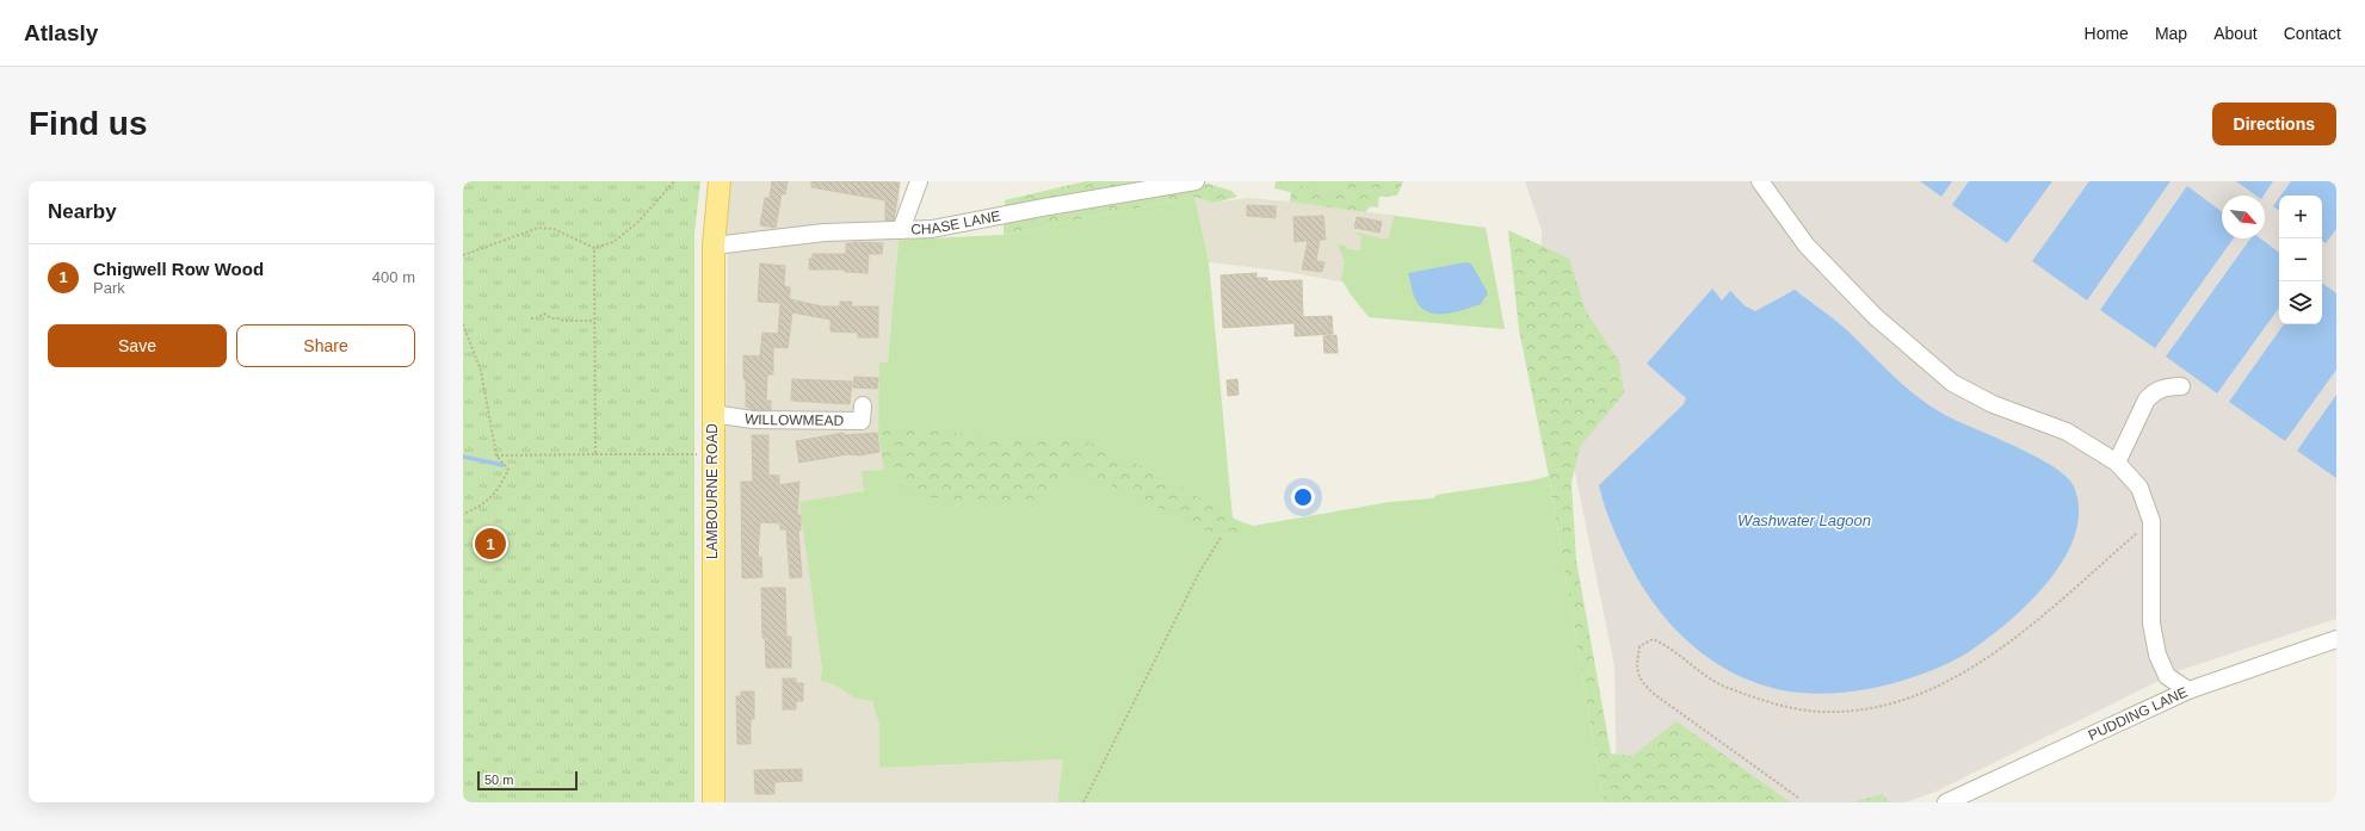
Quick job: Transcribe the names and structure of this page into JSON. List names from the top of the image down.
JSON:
{
  "streets": {
    "main road": ["LAMBOURNE ROAD"],
    "street": ["CHASE LANE", "WILLOWMEAD", "PUDDING LANE"]
  },
  "crossings": [
    ["CHASE LANE", "LAMBOURNE ROAD"],
    ["WILLOWMEAD", "LAMBOURNE ROAD"]
  ],
  "water": ["Washwater Lagoon"],
  "scale_bar": "50 m",
  "north": "bottom right",
  "page": {
    "header": "Atlasly",
    "nav": [
      "Home",
      "Map",
      "About",
      "Contact"
    ],
    "buttons": [
      "Directions",
      ["Save", "Share"]
    ],
    "title": "Find us",
    "heading": "Nearby",
    "map_buttons": ["+", "−"],
    "list": [
      {
        "mark": "1",
        "name": "Chigwell Row Wood",
        "note": "Park",
        "value": "400 m"
      }
    ],
    "pins": "1",
    "scale": "50 m"
  }
}
